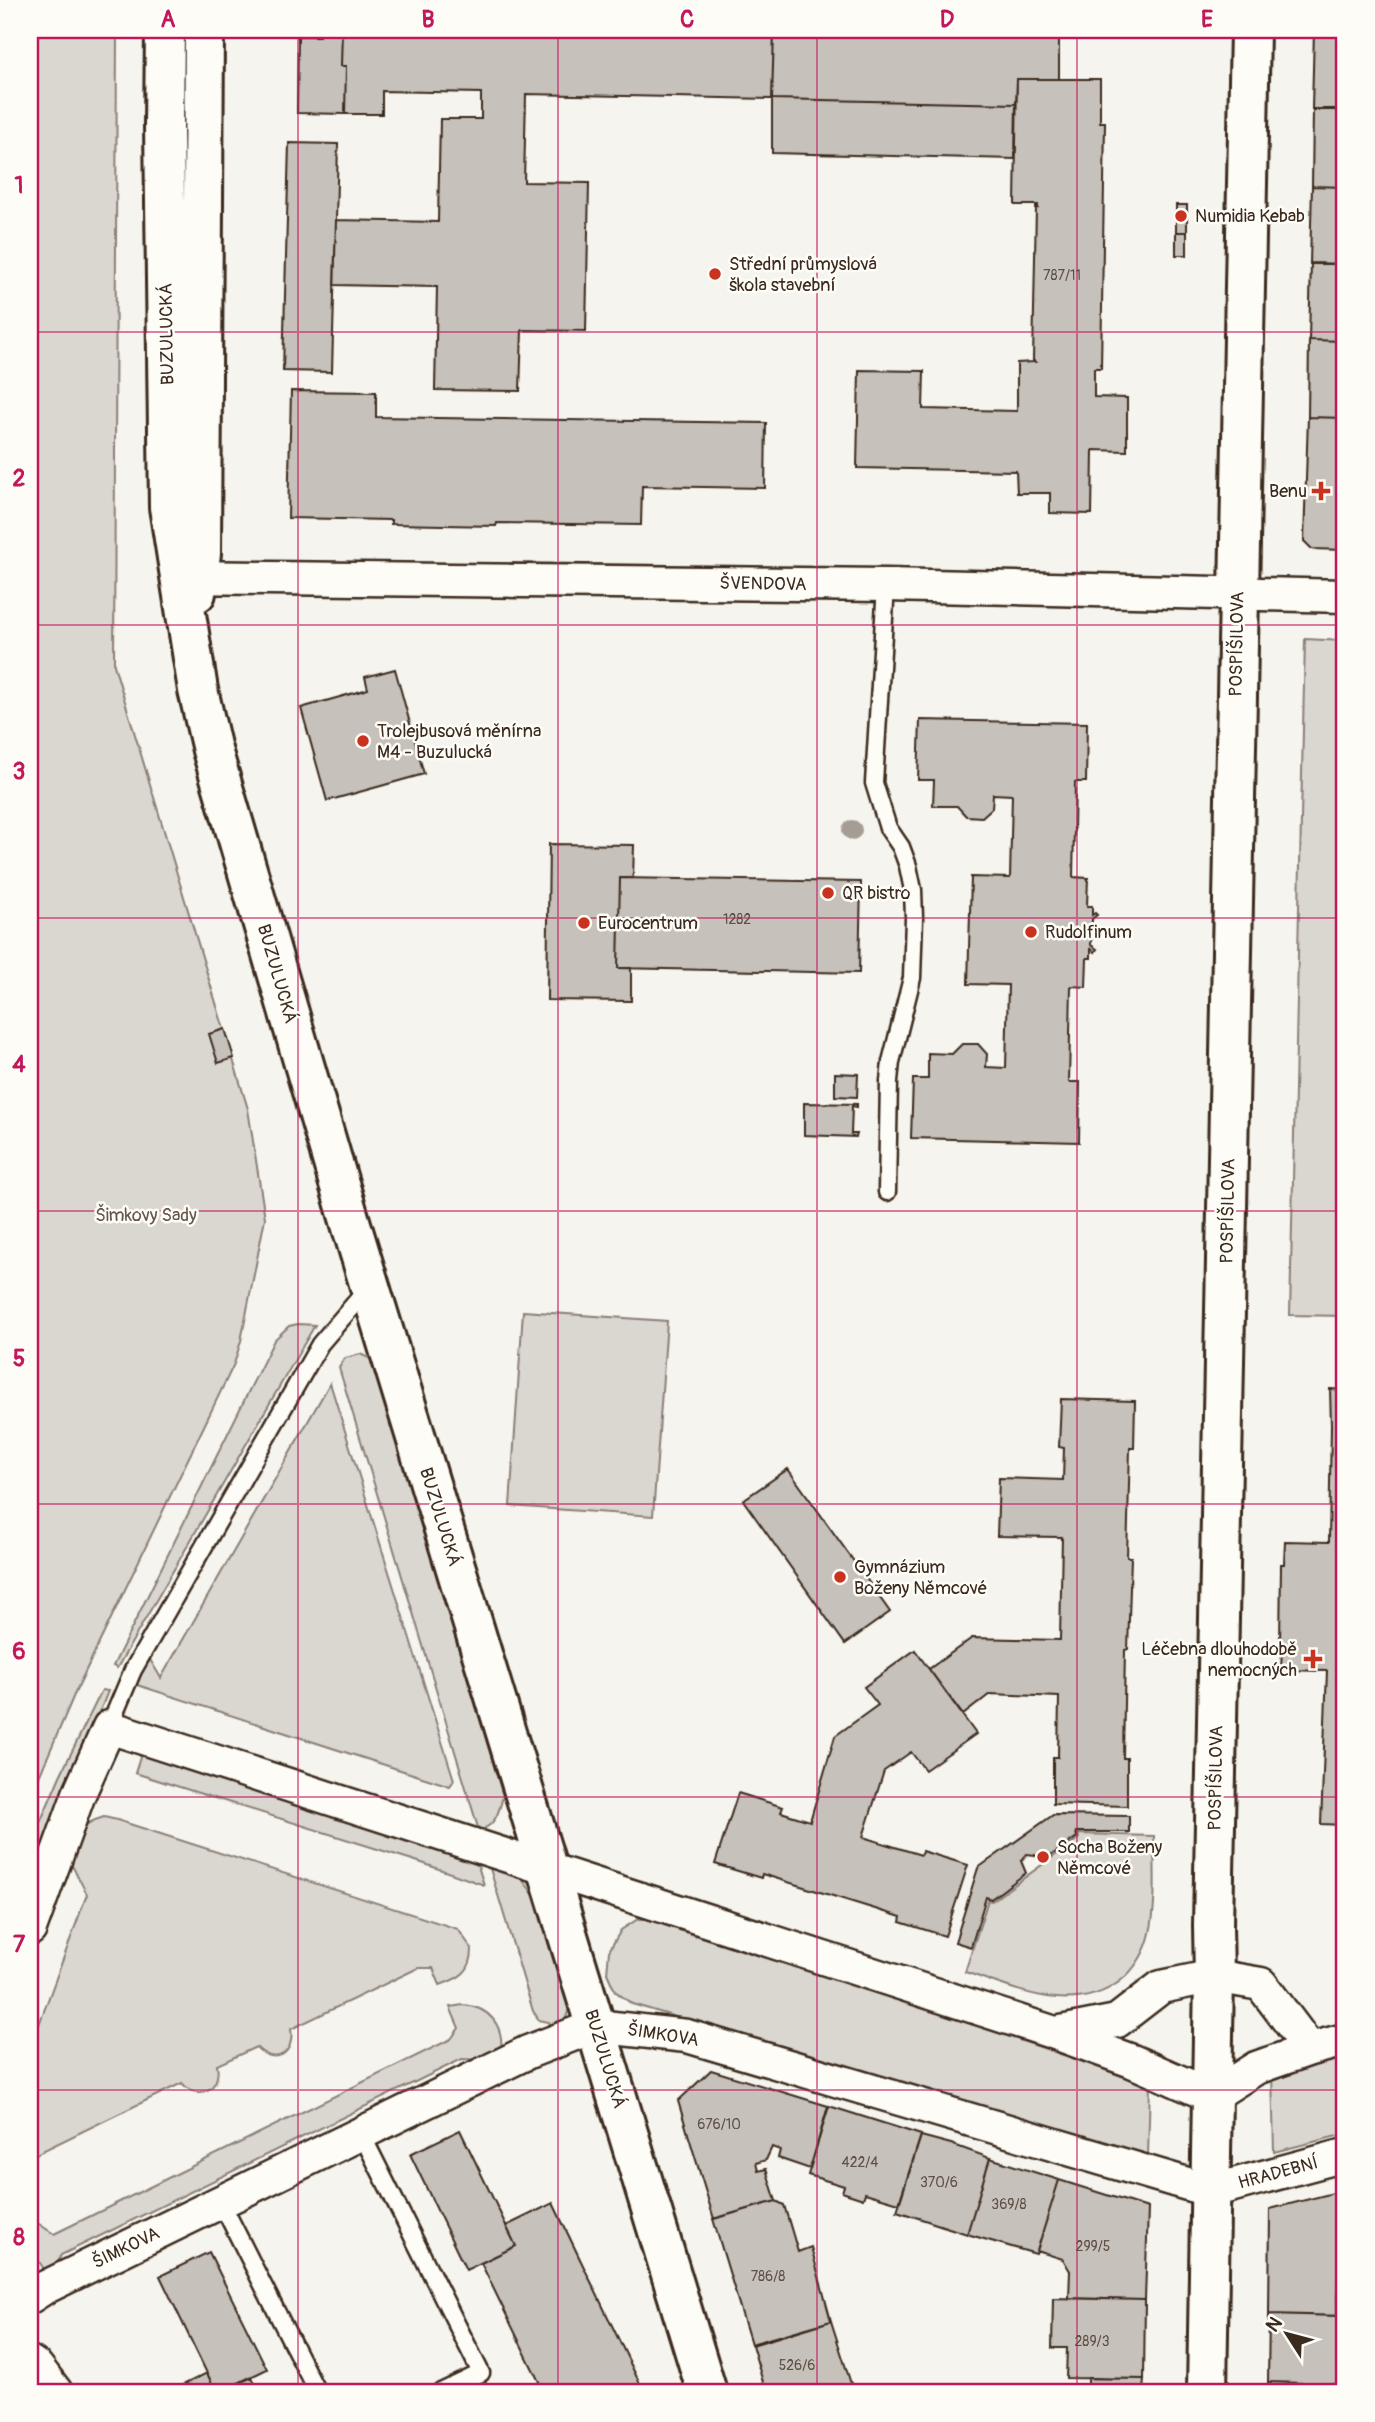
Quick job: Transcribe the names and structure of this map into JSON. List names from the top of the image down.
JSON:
{
  "streets": {
    "street": [
      "BUZULUCKÁ",
      "ŠVENDOVA",
      "POSPÍŠILOVA",
      "ŠIMKOVA",
      "HRADEBNÍ"
    ]
  },
  "crossings": [
    ["BUZULUCKÁ", "ŠVENDOVA"],
    ["BUZULUCKÁ", "ŠIMKOVA"],
    ["ŠVENDOVA", "POSPÍŠILOVA"],
    ["POSPÍŠILOVA", "ŠIMKOVA"],
    ["POSPÍŠILOVA", "HRADEBNÍ"],
    ["ŠIMKOVA", "HRADEBNÍ"]
  ],
  "parks": ["Šimkovy Sady"],
  "places": {
    "other": [
      "Numidia Kebab",
      "Střední průmyslová škola stavební",
      "Trolejbusová měnírna M4 - Buzulucká",
      "QR bistro",
      "Eurocentrum",
      "Rudolfinum",
      "Gymnázium Boženy Němcové",
      "Socha Boženy Němcové"
    ],
    "health": ["Benu", "Léčebna dlouhodobě nemocných"]
  },
  "house_numbers": [
    "787/11",
    "1282",
    "676/10",
    "422/4",
    "370/6",
    "369/8",
    "299/5",
    "786/8",
    "289/3",
    "526/6"
  ],
  "north": "top left",
  "grid": {
    "columns": [
      "A",
      "B",
      "C",
      "D",
      "E"
    ],
    "rows": [
      "1",
      "2",
      "3",
      "4",
      "5",
      "6",
      "7",
      "8"
    ]
  }
}
